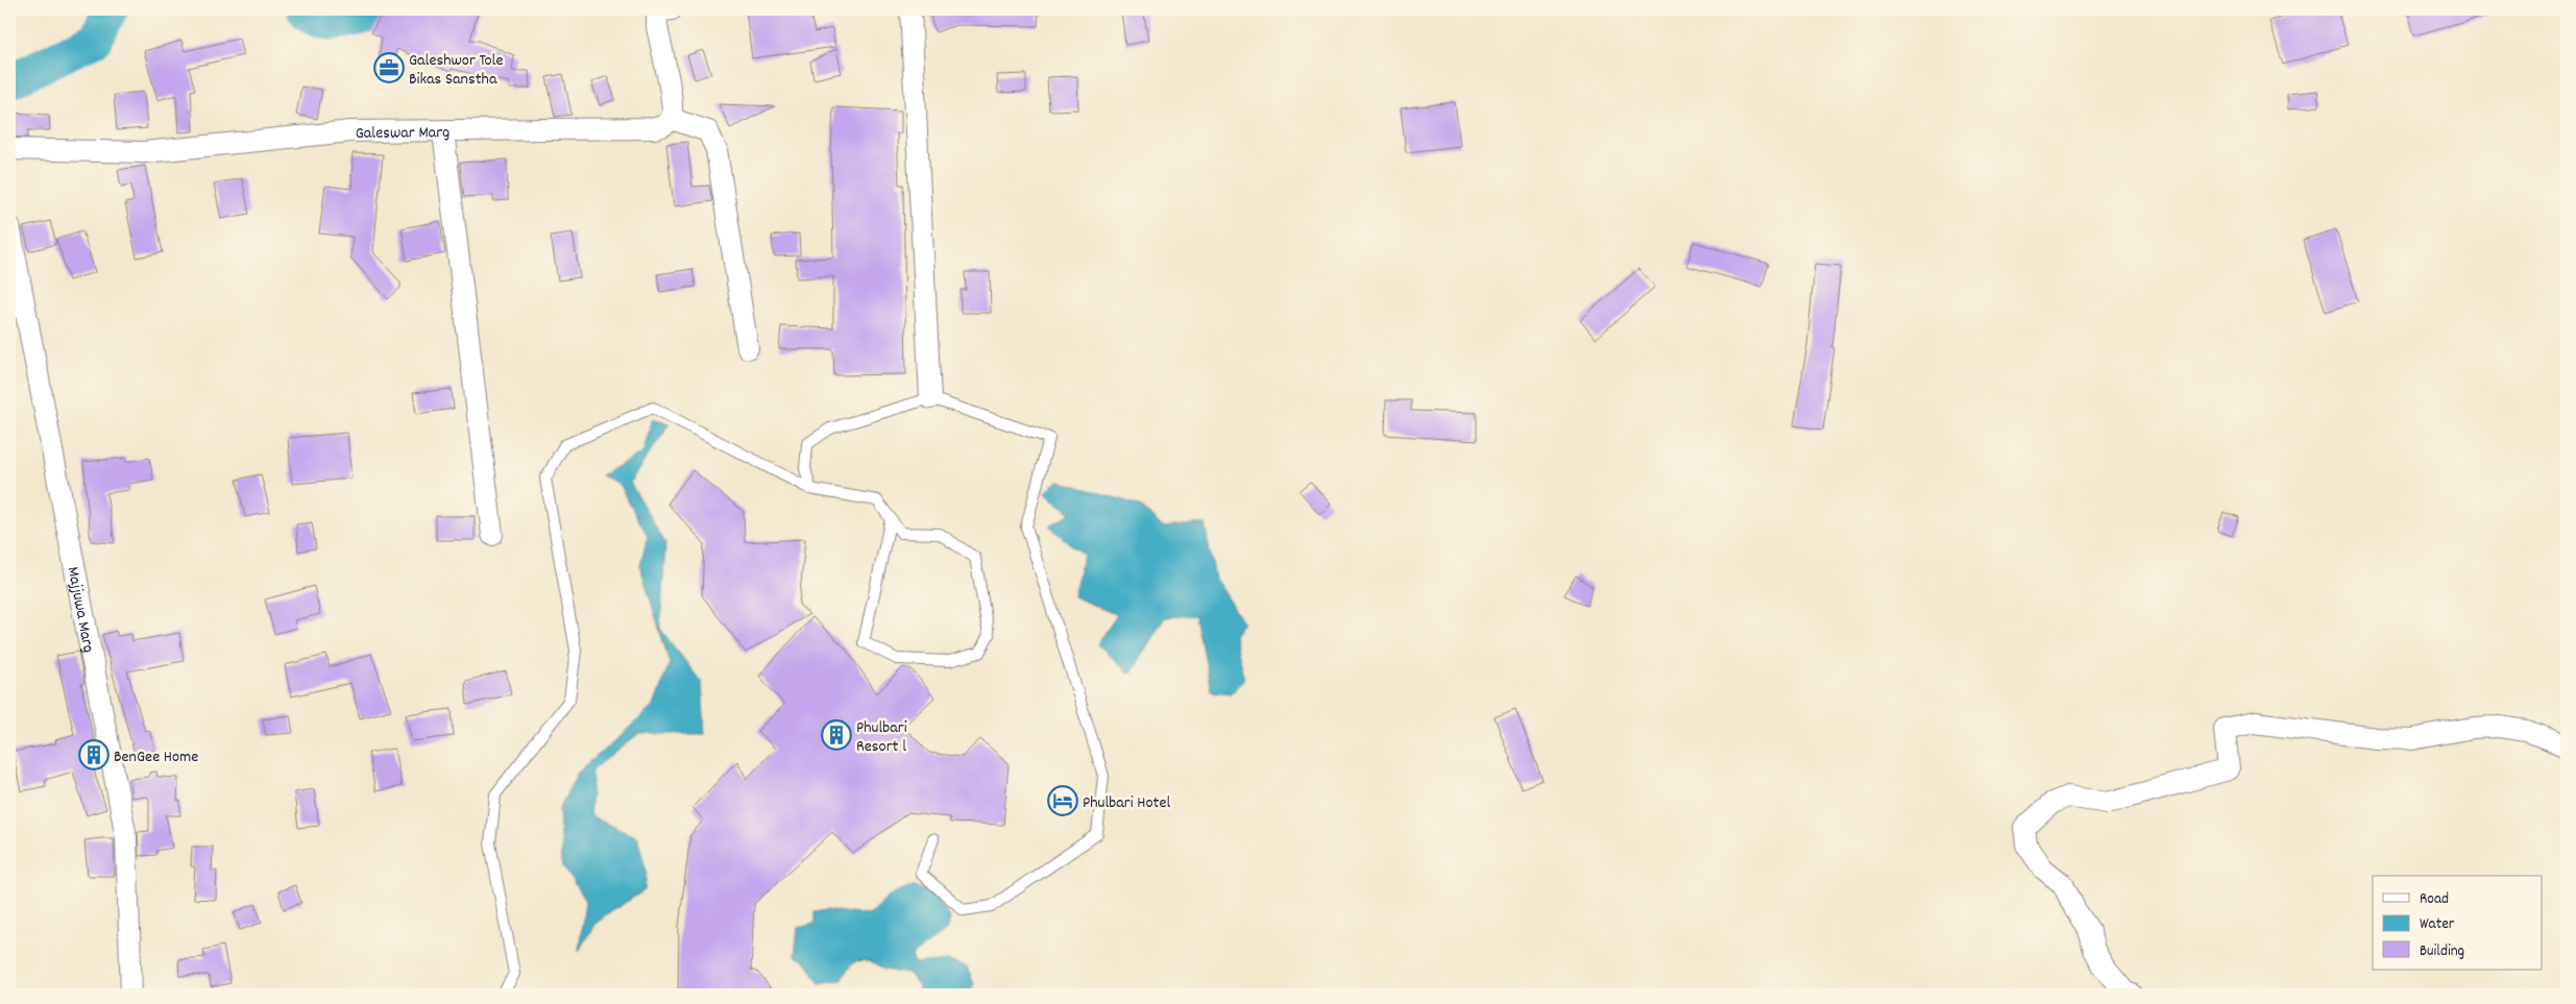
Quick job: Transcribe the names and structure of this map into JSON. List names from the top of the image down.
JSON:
{
  "streets": {
    "street": ["Galeswar Marg", "Majjuwa Marg"]
  },
  "places": {
    "office": ["Galeshwor Tole Bikas Sanstha"],
    "building": ["Phulbari Resort l", "BenGee Home"],
    "hotel": ["Phulbari Hotel"]
  },
  "legend": ["Road", "Water", "Building"]
}
